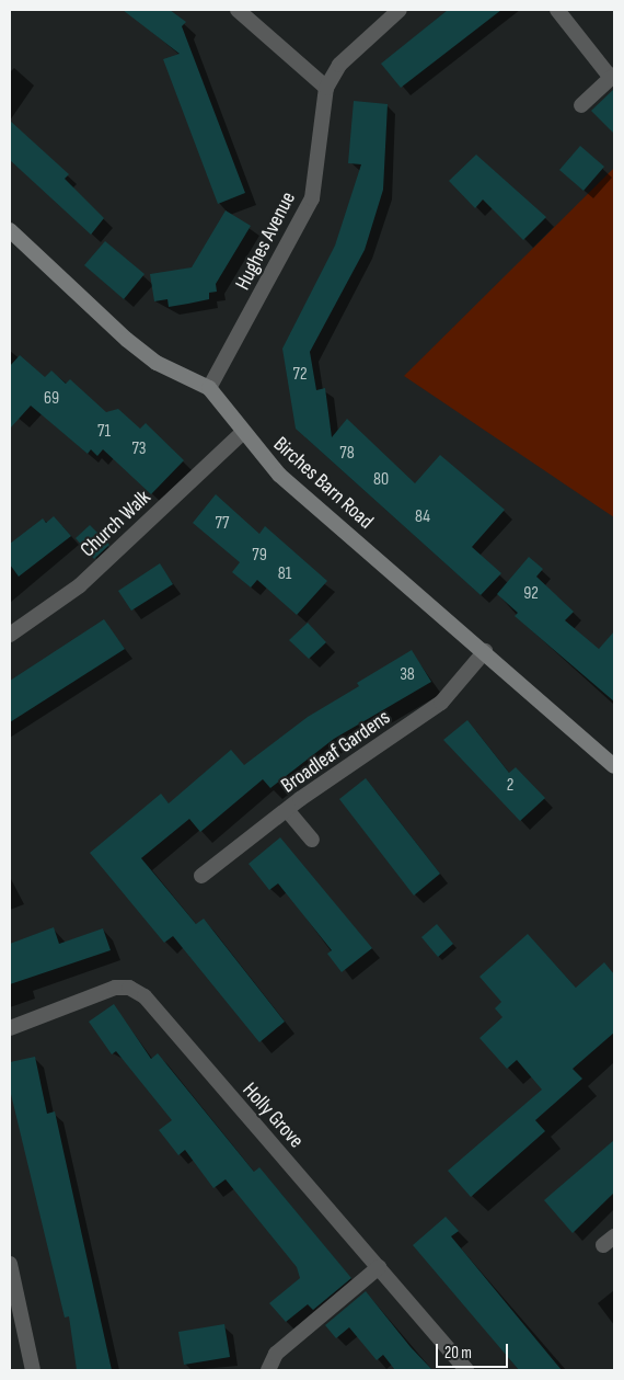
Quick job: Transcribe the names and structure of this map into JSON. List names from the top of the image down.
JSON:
{
  "streets": {
    "main road": ["Birches Barn Road"],
    "street": [
      "Hughes Avenue",
      "Church Walk",
      "Broadleaf Gardens",
      "Holly Grove"
    ]
  },
  "crossings": [
    ["Hughes Avenue", "Birches Barn Road"],
    ["Birches Barn Road", "Church Walk"],
    ["Birches Barn Road", "Broadleaf Gardens"]
  ],
  "house_numbers": [
    "72",
    "69",
    "71",
    "73",
    "78",
    "80",
    "84",
    "77",
    "79",
    "81",
    "92",
    "38",
    "2"
  ],
  "scale_bar": "20 m"
}
